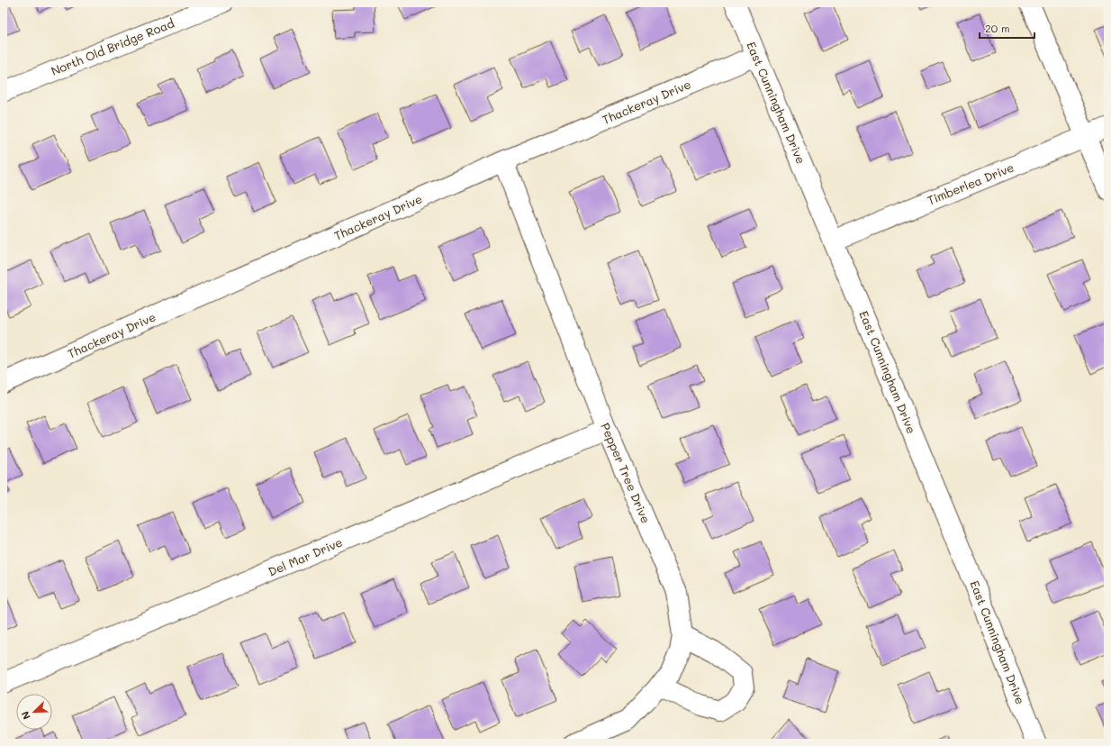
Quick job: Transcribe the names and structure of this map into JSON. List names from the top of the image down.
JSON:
{
  "streets": {
    "street": [
      "North Old Bridge Road",
      "Thackeray Drive",
      "East Cunningham Drive",
      "Timberlea Drive",
      "Pepper Tree Drive",
      "Del Mar Drive"
    ]
  },
  "crossings": [
    ["Thackeray Drive", "East Cunningham Drive"],
    ["Thackeray Drive", "Pepper Tree Drive"],
    ["East Cunningham Drive", "Timberlea Drive"],
    ["Pepper Tree Drive", "Del Mar Drive"]
  ],
  "scale_bar": "20 m",
  "north": "bottom left"
}
